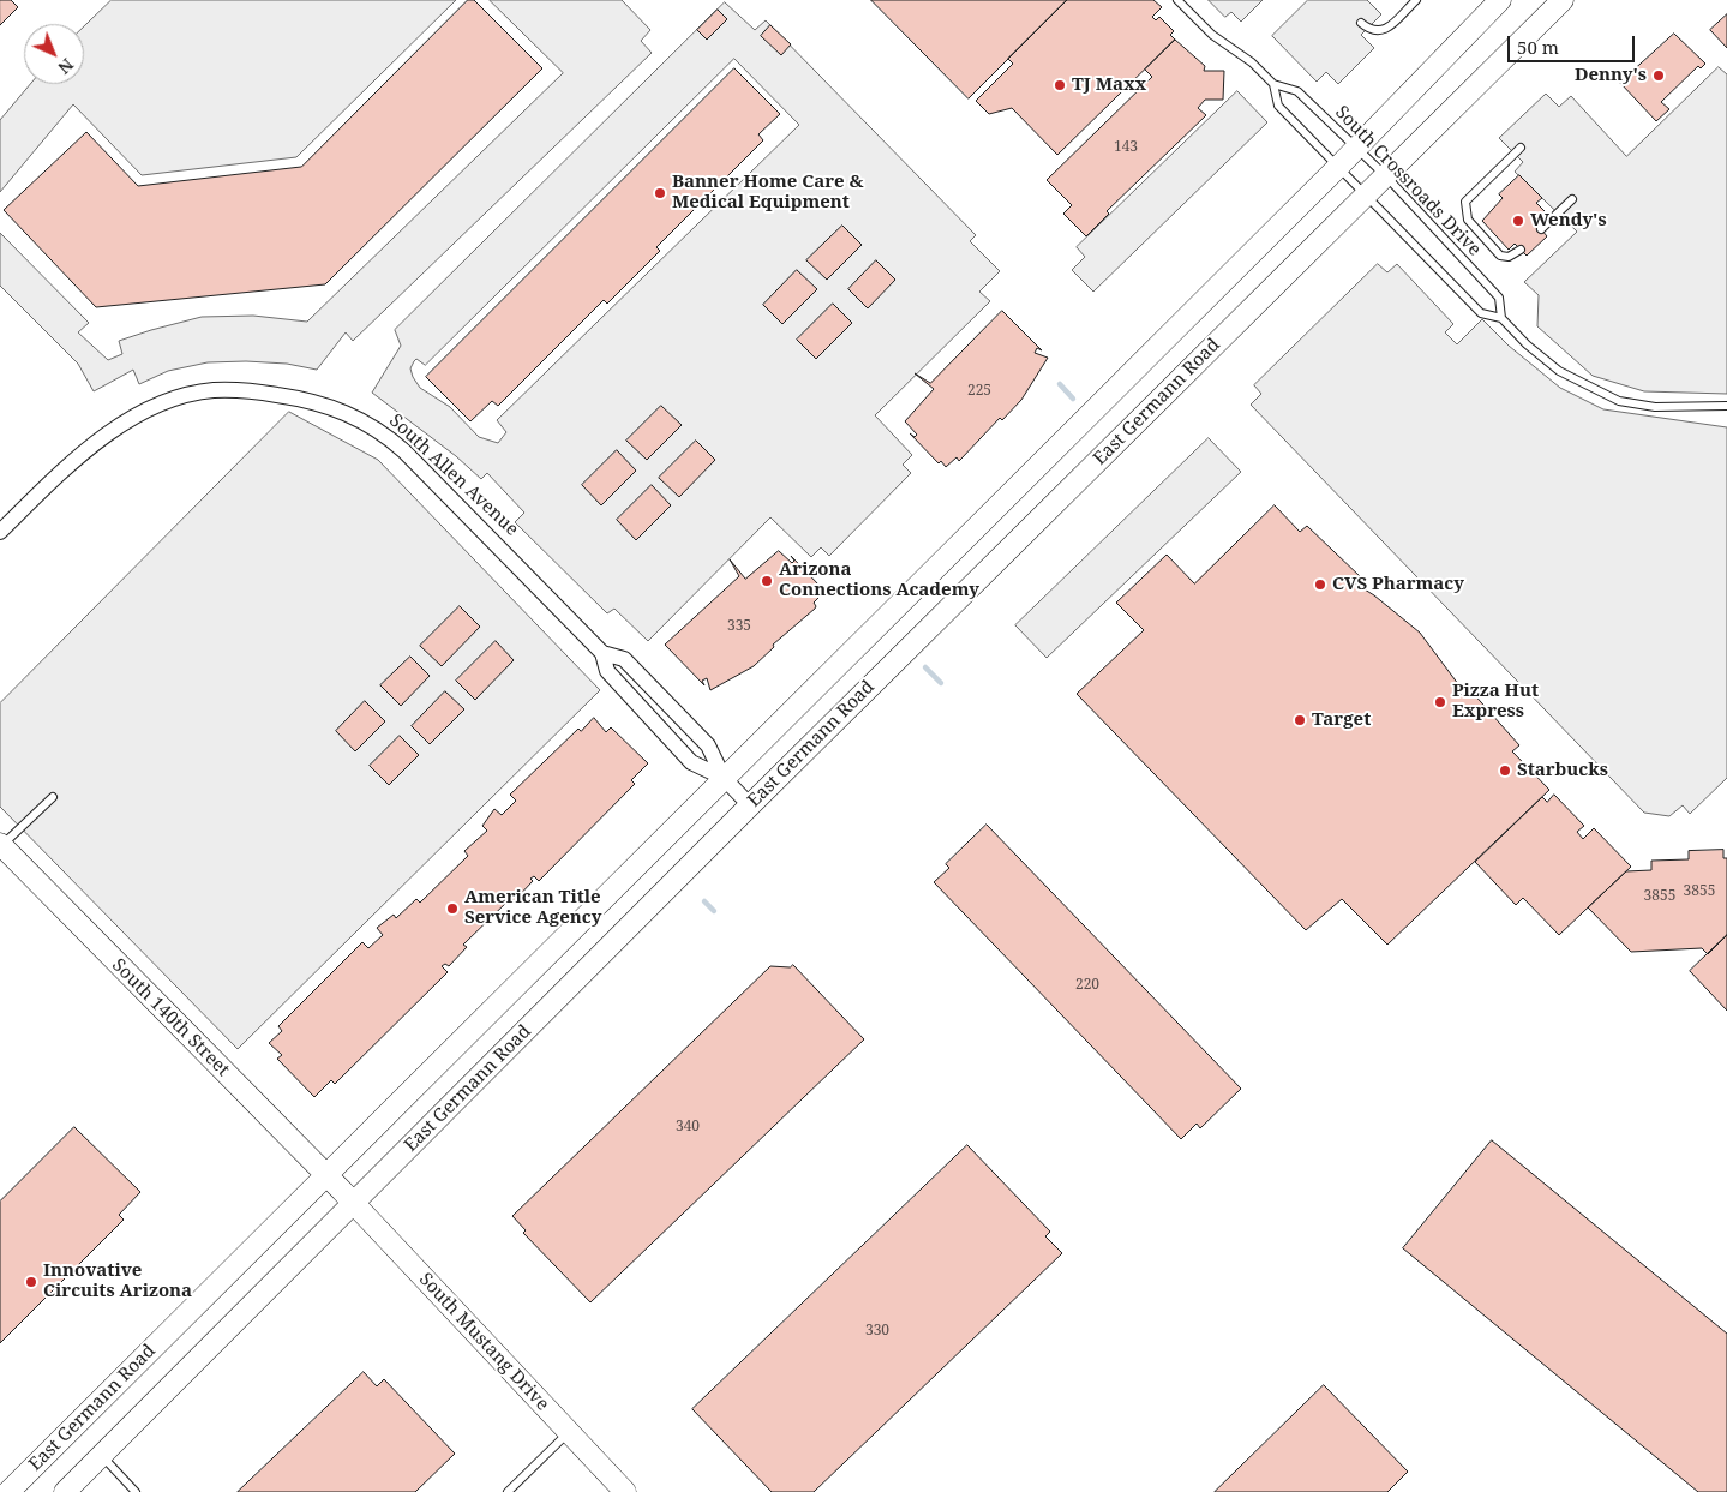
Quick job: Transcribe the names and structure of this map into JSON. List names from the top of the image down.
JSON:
{
  "streets": {
    "main road": ["East Germann Road", "South 140th Street", "South Mustang Drive"],
    "street": ["South Allen Avenue"],
    "lane": ["South Crossroads Drive"]
  },
  "crossings": [
    ["South Crossroads Drive", "East Germann Road"],
    ["East Germann Road", "South Allen Avenue"],
    ["East Germann Road", "South 140th Street"],
    ["East Germann Road", "South Mustang Drive"],
    ["South 140th Street", "South Mustang Drive"]
  ],
  "places": [
    "Denny's",
    "TJ Maxx",
    "Banner Home Care & Medical Equipment",
    "Wendy's",
    "Arizona Connections Academy",
    "CVS Pharmacy",
    "Pizza Hut Express",
    "Target",
    "Starbucks",
    "American Title Service Agency",
    "Innovative Circuits Arizona"
  ],
  "house_numbers": [
    "143",
    "225",
    "335",
    "3855",
    "3855",
    "220",
    "340",
    "330"
  ],
  "scale_bar": "50 m",
  "north": "bottom right"
}
